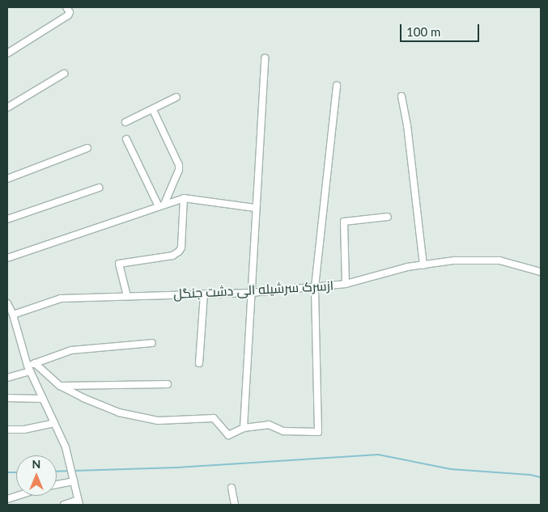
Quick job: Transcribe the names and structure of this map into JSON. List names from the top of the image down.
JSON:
{
  "streets": {
    "street": ["ازسرک سرشیله الی دشت جنگل"]
  },
  "scale_bar": "100 m",
  "north": "top"
}
